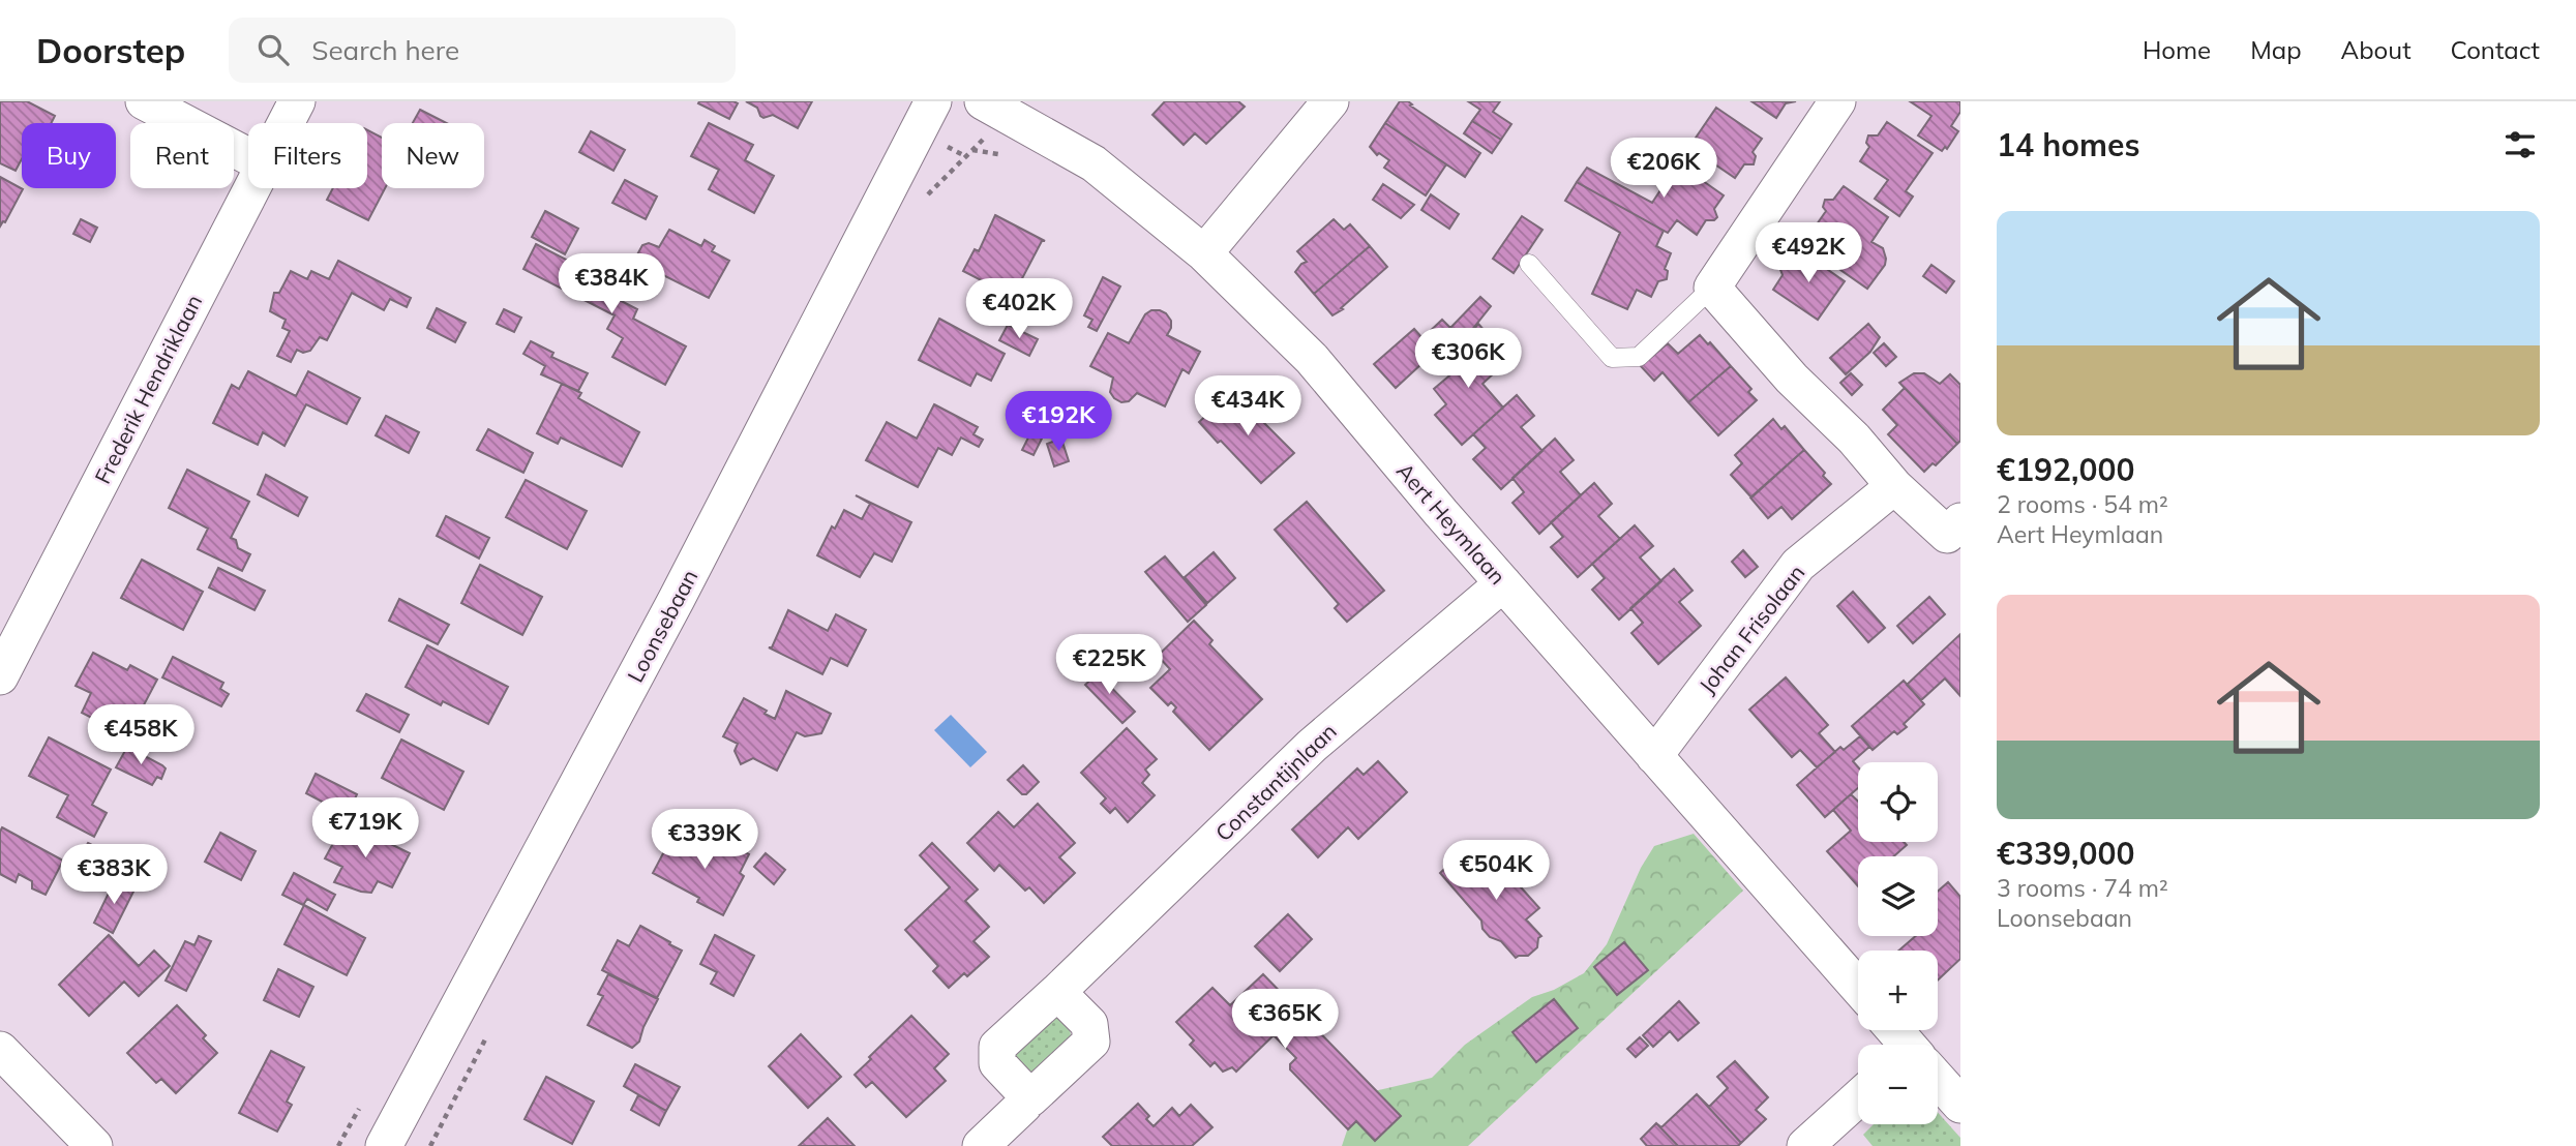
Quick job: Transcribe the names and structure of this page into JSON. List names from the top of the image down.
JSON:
{
  "streets": {
    "street": [
      "Frederik Hendriklaan",
      "Aert Heymlaan",
      "Loonsebaan",
      "Johan Frisolaan",
      "Constantijnlaan"
    ]
  },
  "crossings": [
    ["Aert Heymlaan", "Johan Frisolaan"],
    ["Aert Heymlaan", "Constantijnlaan"]
  ],
  "page": {
    "header": "Doorstep",
    "search": "Search here",
    "nav": [
      "Home",
      "Map",
      "About",
      "Contact"
    ],
    "heading": "14 homes",
    "chip": [
      "Buy",
      "Rent",
      "Filters",
      "New"
    ],
    "price": [
      "€206K",
      "€492K",
      "€384K",
      "€402K",
      "€306K",
      "€434K",
      "€192K",
      "€225K",
      "€458K",
      "€719K",
      "€339K",
      "€504K",
      "€383K",
      "€365K"
    ],
    "list": [
      {
        "name": "€192,000",
        "note": "2 rooms · 54 m² · Aert Heymlaan"
      },
      {
        "name": "€339,000",
        "note": "3 rooms · 74 m² · Loonsebaan"
      }
    ],
    "map_buttons": ["+", "−"]
  }
}
